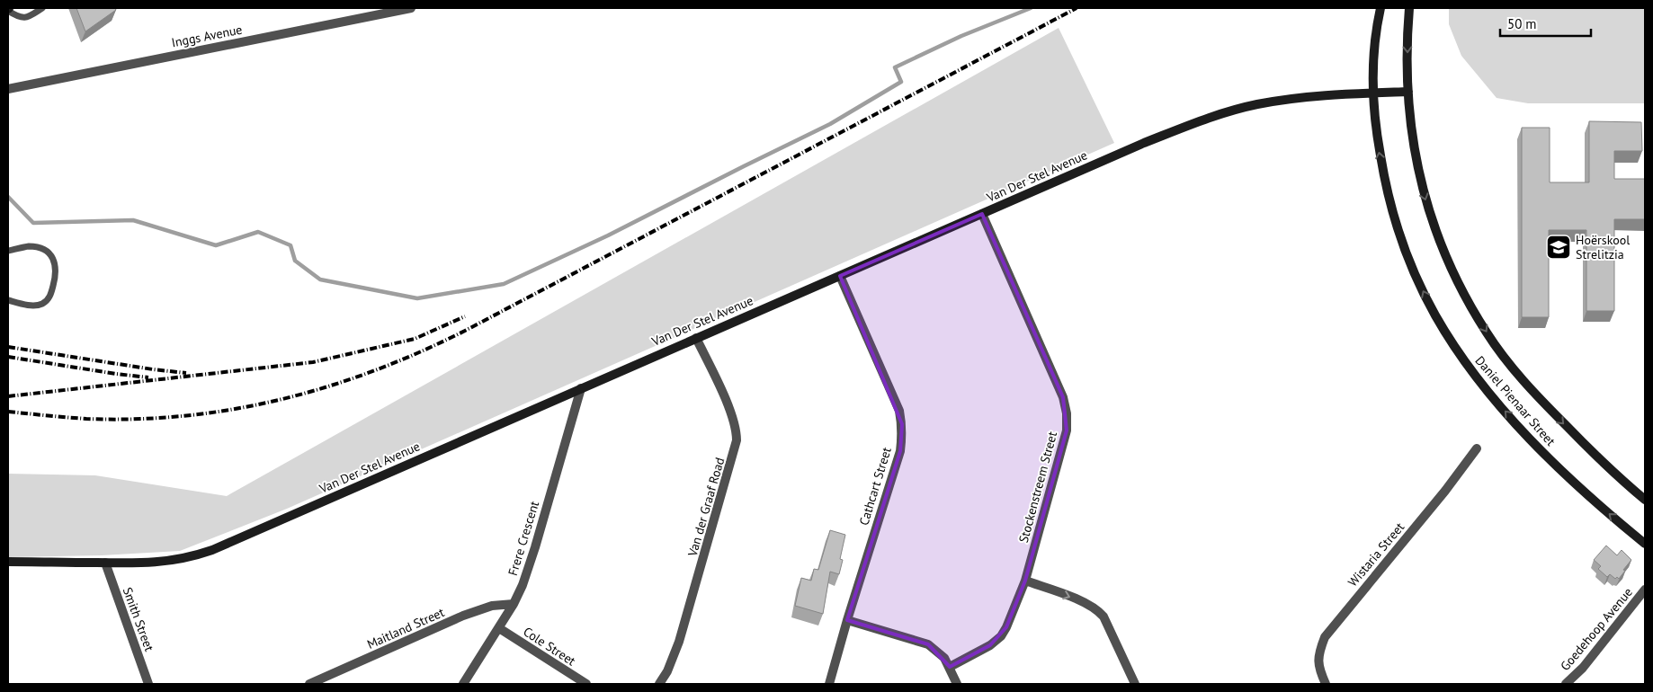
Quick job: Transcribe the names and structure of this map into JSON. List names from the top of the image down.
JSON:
{
  "streets": {
    "street": [
      "Inggs Avenue",
      "Van Der Stel Avenue",
      "Daniel Pienaar Street",
      "Cathcart Street",
      "Stockenstreem Street",
      "Van der Graaf Road",
      "Frere Crescent",
      "Wistaria Street",
      "Smith Street",
      "Maitland Street",
      "Goedehoop Avenue",
      "Cole Street"
    ]
  },
  "crossings": [
    ["Van Der Stel Avenue", "Daniel Pienaar Street"],
    ["Van Der Stel Avenue", "Cathcart Street"],
    ["Van Der Stel Avenue", "Stockenstreem Street"],
    ["Van Der Stel Avenue", "Van der Graaf Road"],
    ["Van Der Stel Avenue", "Frere Crescent"],
    ["Van Der Stel Avenue", "Smith Street"],
    ["Frere Crescent", "Maitland Street"],
    ["Frere Crescent", "Cole Street"]
  ],
  "places": {
    "school or university": ["Hoërskool Strelitzia"]
  },
  "scale_bar": "50 m"
}
